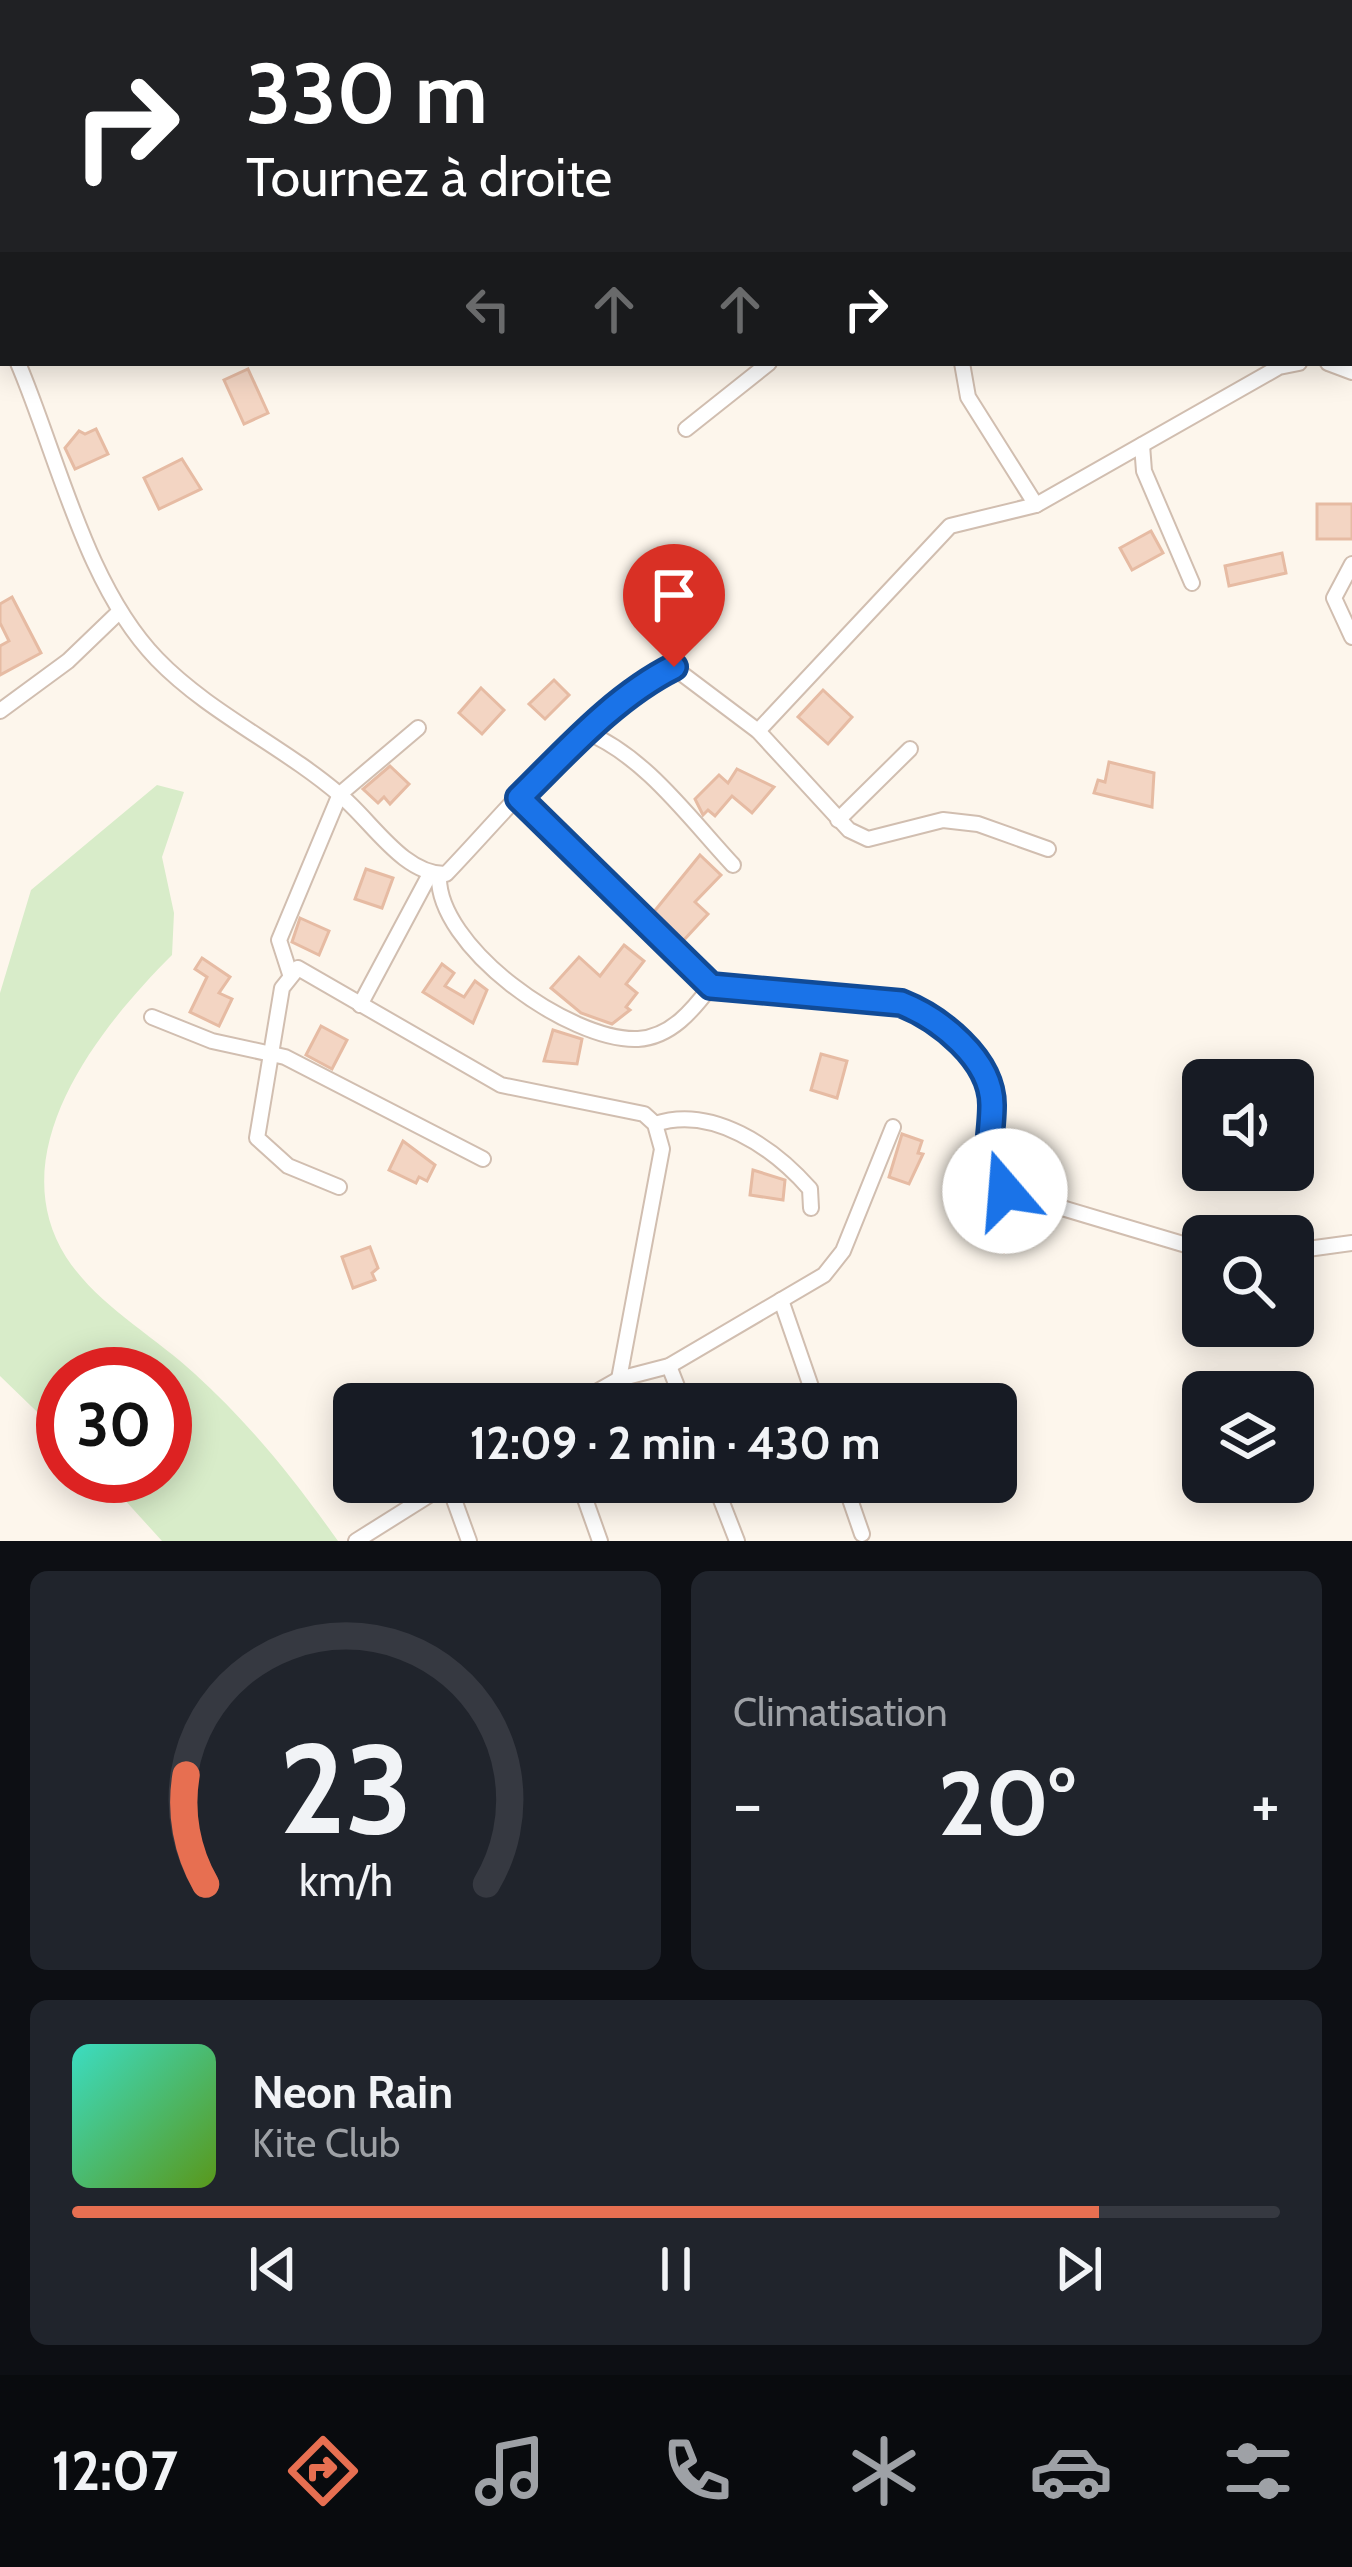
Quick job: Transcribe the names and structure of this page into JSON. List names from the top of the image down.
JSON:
{
  "page": {
    "turn": ["330 m", "Tournez à droite"],
    "limit": "30",
    "trip": "12:09 · 2 min · 430 m",
    "tile": "Climatisation",
    "heat": ["−", "20°", "+"],
    "song": ["Neon Rain", "Kite Club"],
    "tabs": "12:07",
    "gauge": ["23", "km/h"]
  }
}
